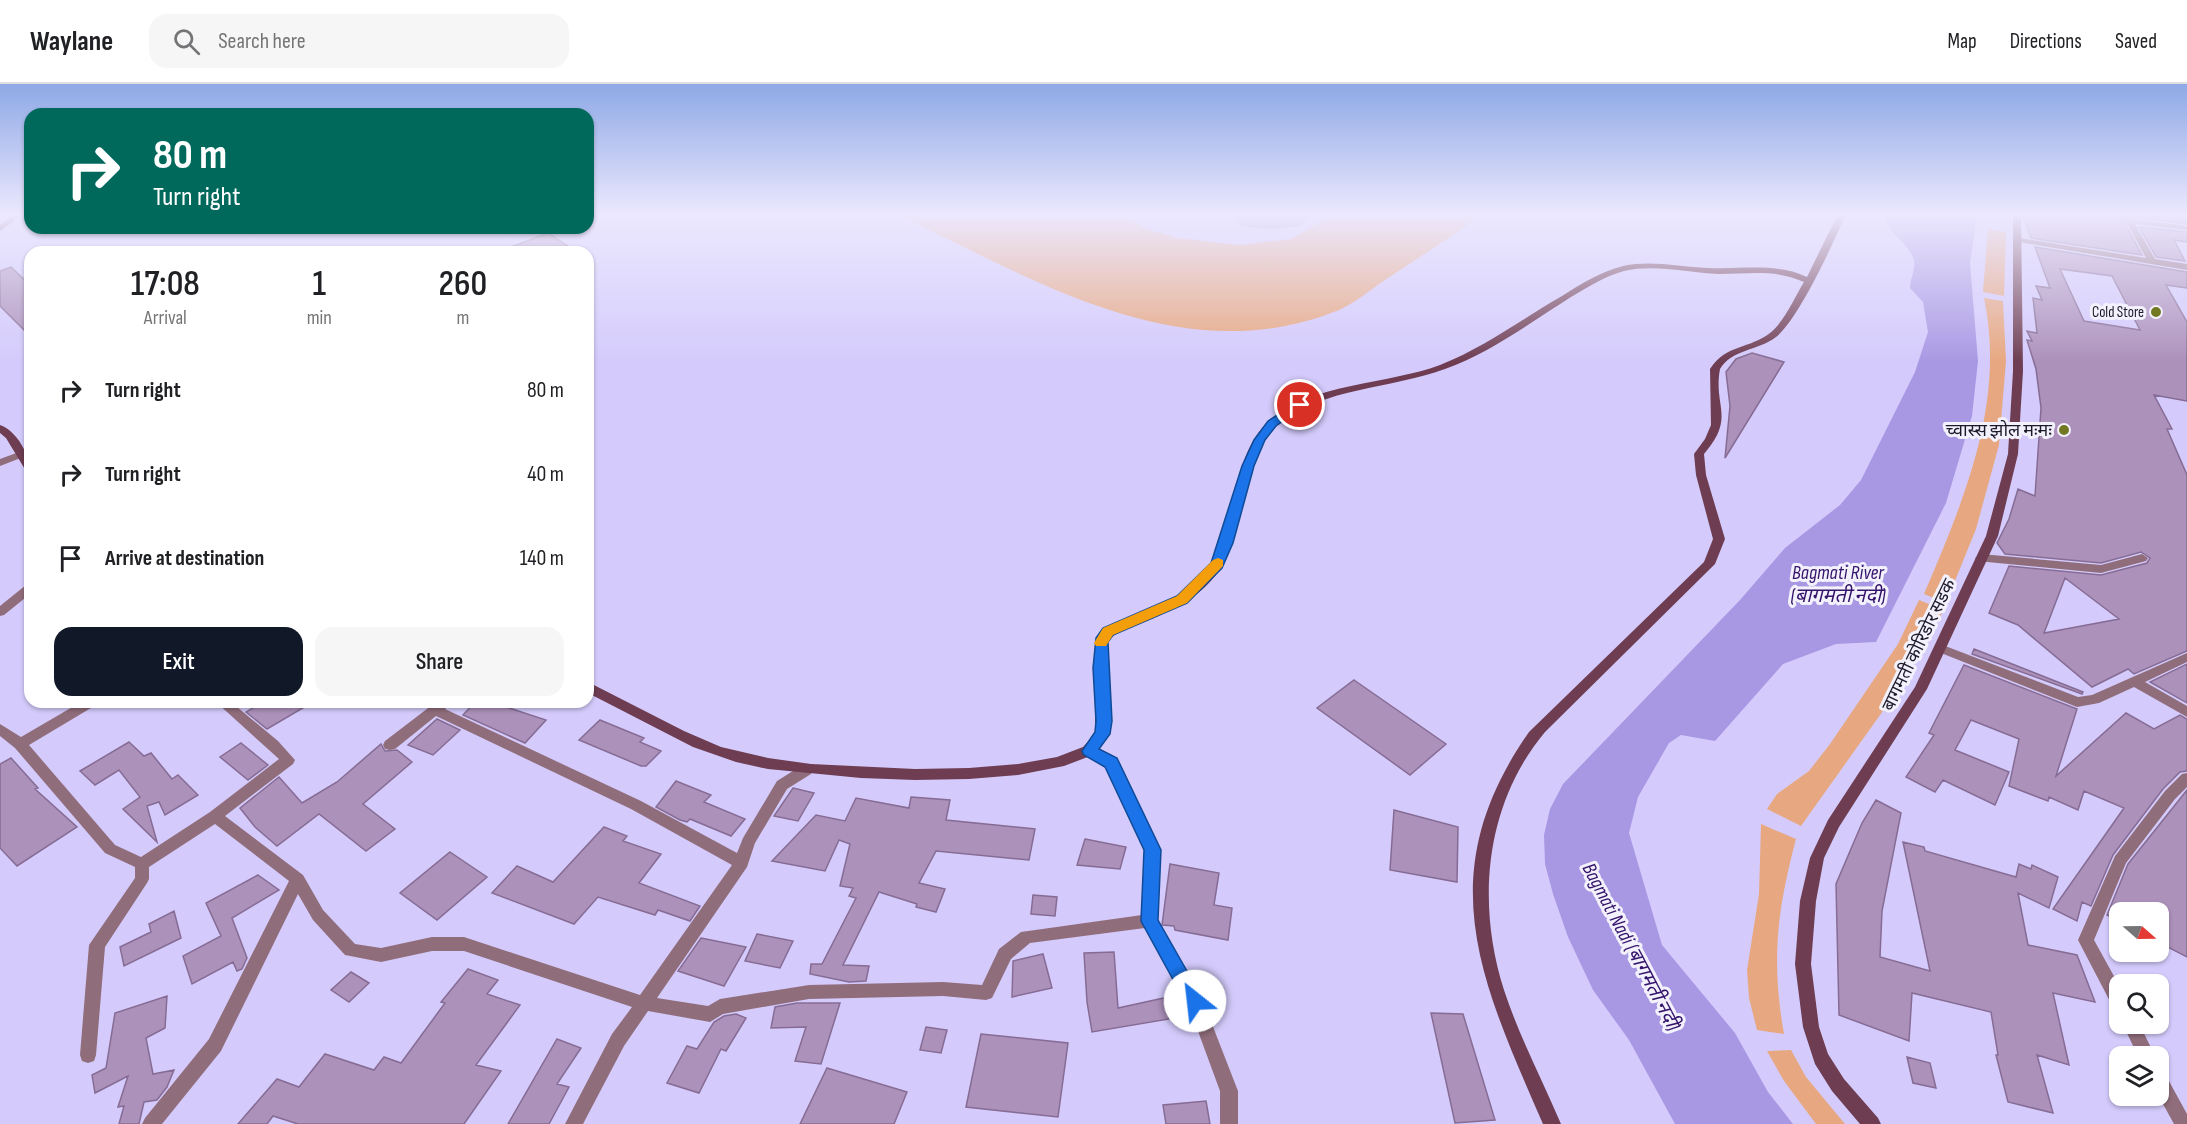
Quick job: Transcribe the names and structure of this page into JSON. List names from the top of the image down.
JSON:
{
  "streets": {
    "main road": ["बागमती कोरिडोर सडक"]
  },
  "water": ["Bagmati River (बागमती नदी)", "Bagmati Nadi (बागमती नदी)"],
  "places": ["Cold Store", "च्वास्स झोल मःमः"],
  "north": "right",
  "page": {
    "header": "Waylane",
    "search": "Search here",
    "nav": ["Map", "Directions", "Saved"],
    "turn": ["80 m", "Turn right"],
    "eta": [
      "17:08",
      "Arrival",
      "1",
      "min",
      "260",
      "m"
    ],
    "list": [
      {
        "name": "Turn right",
        "value": "80 m"
      },
      {
        "name": "Turn right",
        "value": "40 m"
      },
      {
        "name": "Arrive at destination",
        "value": "140 m"
      }
    ],
    "buttons": ["Exit", "Share"]
  }
}
